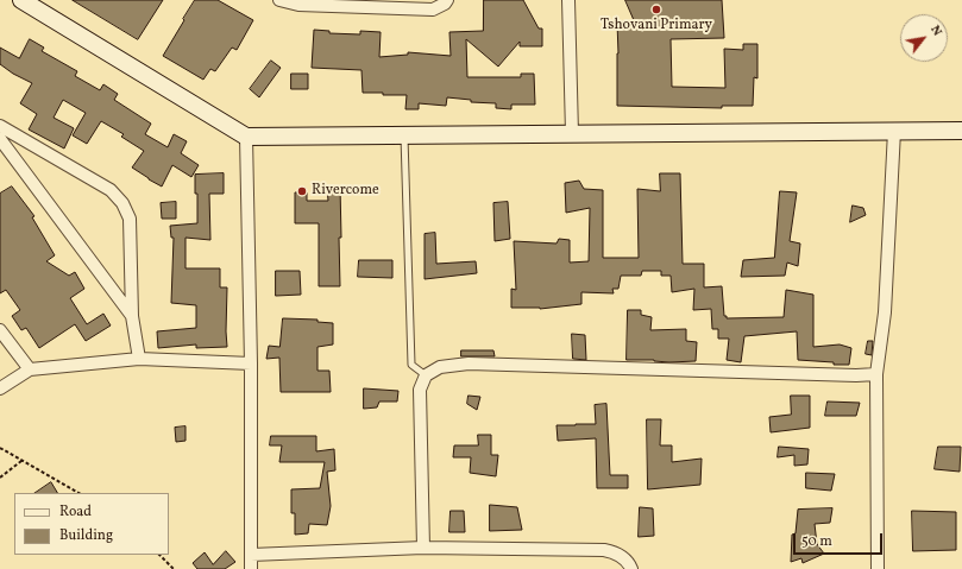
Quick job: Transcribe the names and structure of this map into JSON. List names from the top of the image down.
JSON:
{
  "places": ["Tshovani Primary", "Rivercome"],
  "legend": ["Road", "Building"],
  "scale_bar": "50 m",
  "north": "top right"
}
